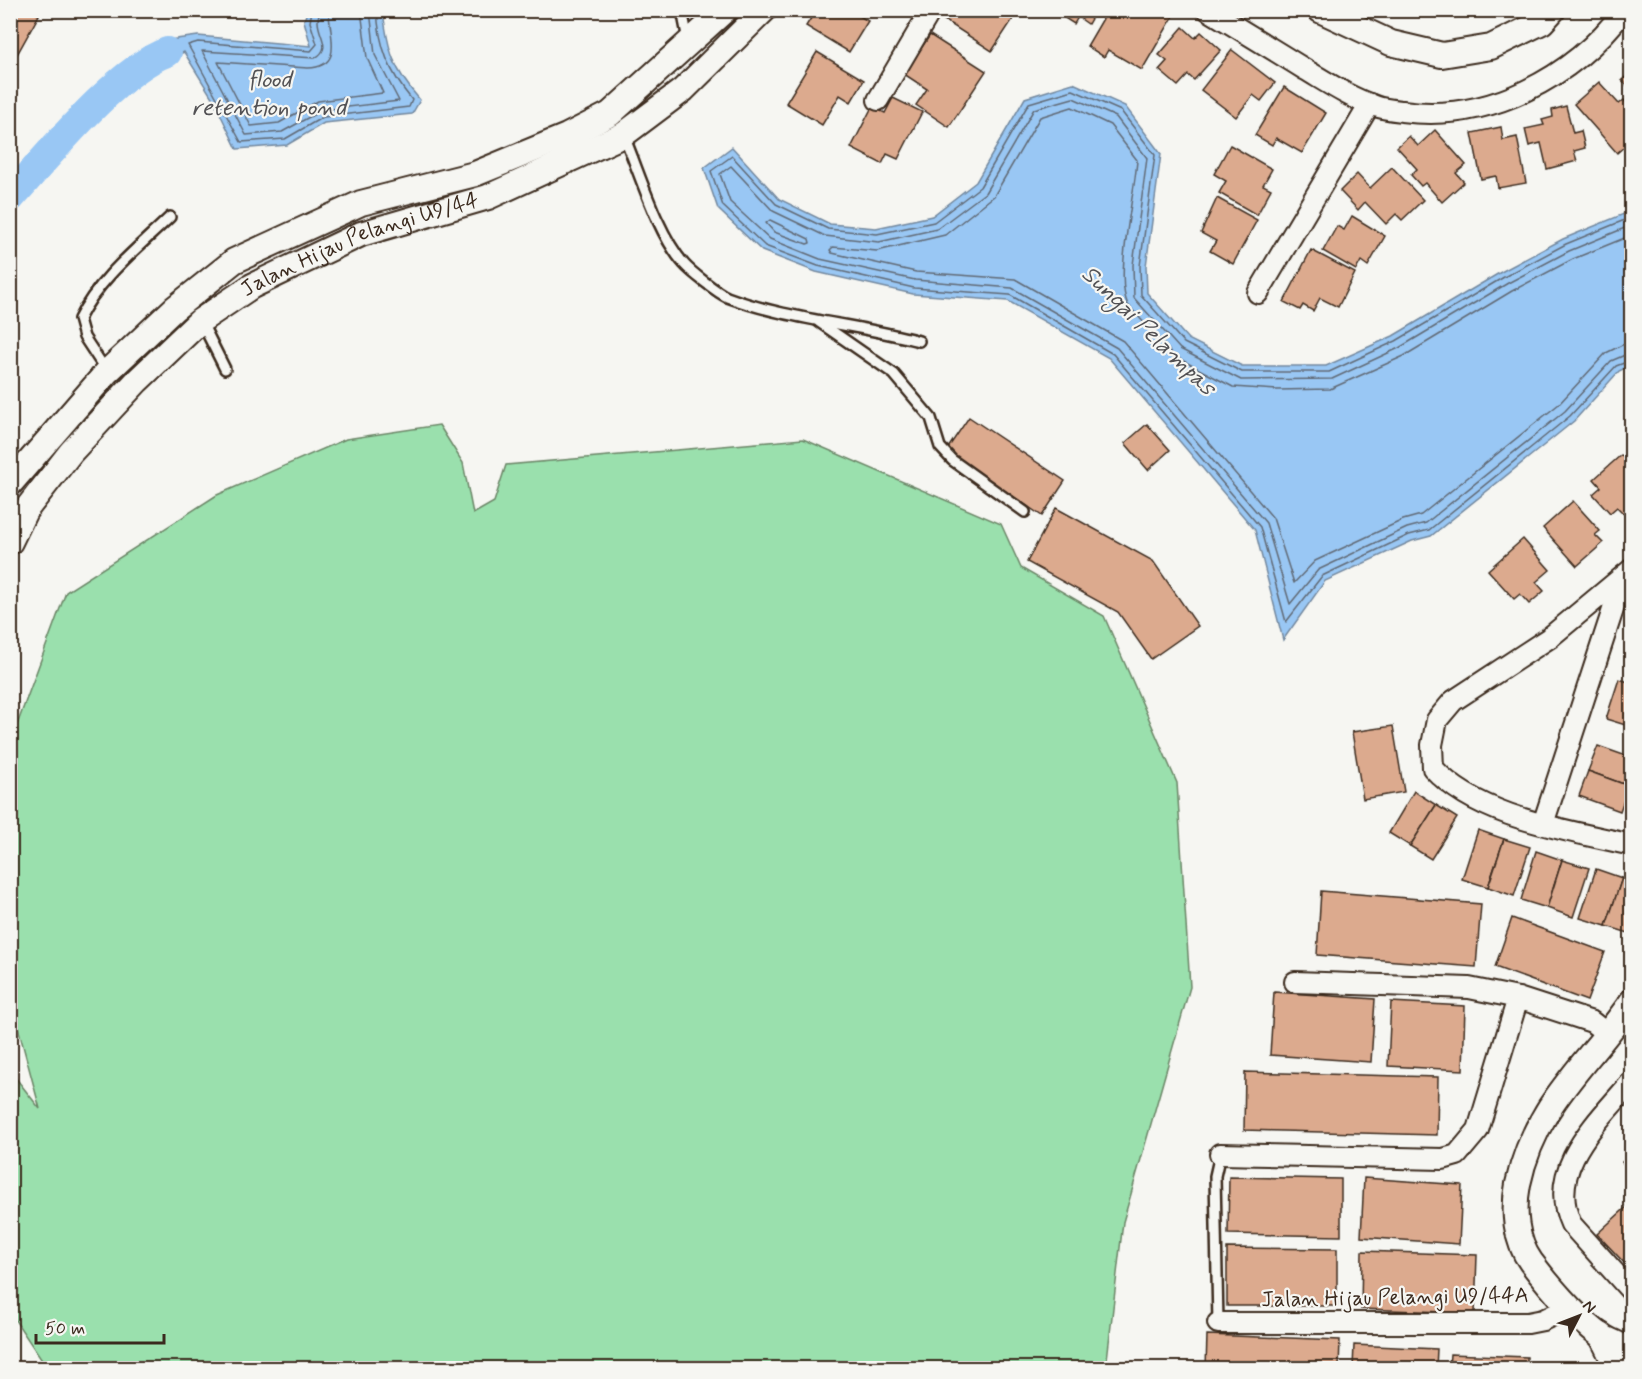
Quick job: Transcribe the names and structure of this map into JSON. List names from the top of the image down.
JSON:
{
  "streets": {
    "street": ["Jalan Hijau Pelangi U9/44", "Jalan Hijau Pelangi U9/44A"]
  },
  "water": ["flood retention pond", "Sungai Pelampas"],
  "scale_bar": "50 m",
  "north": "top right"
}
